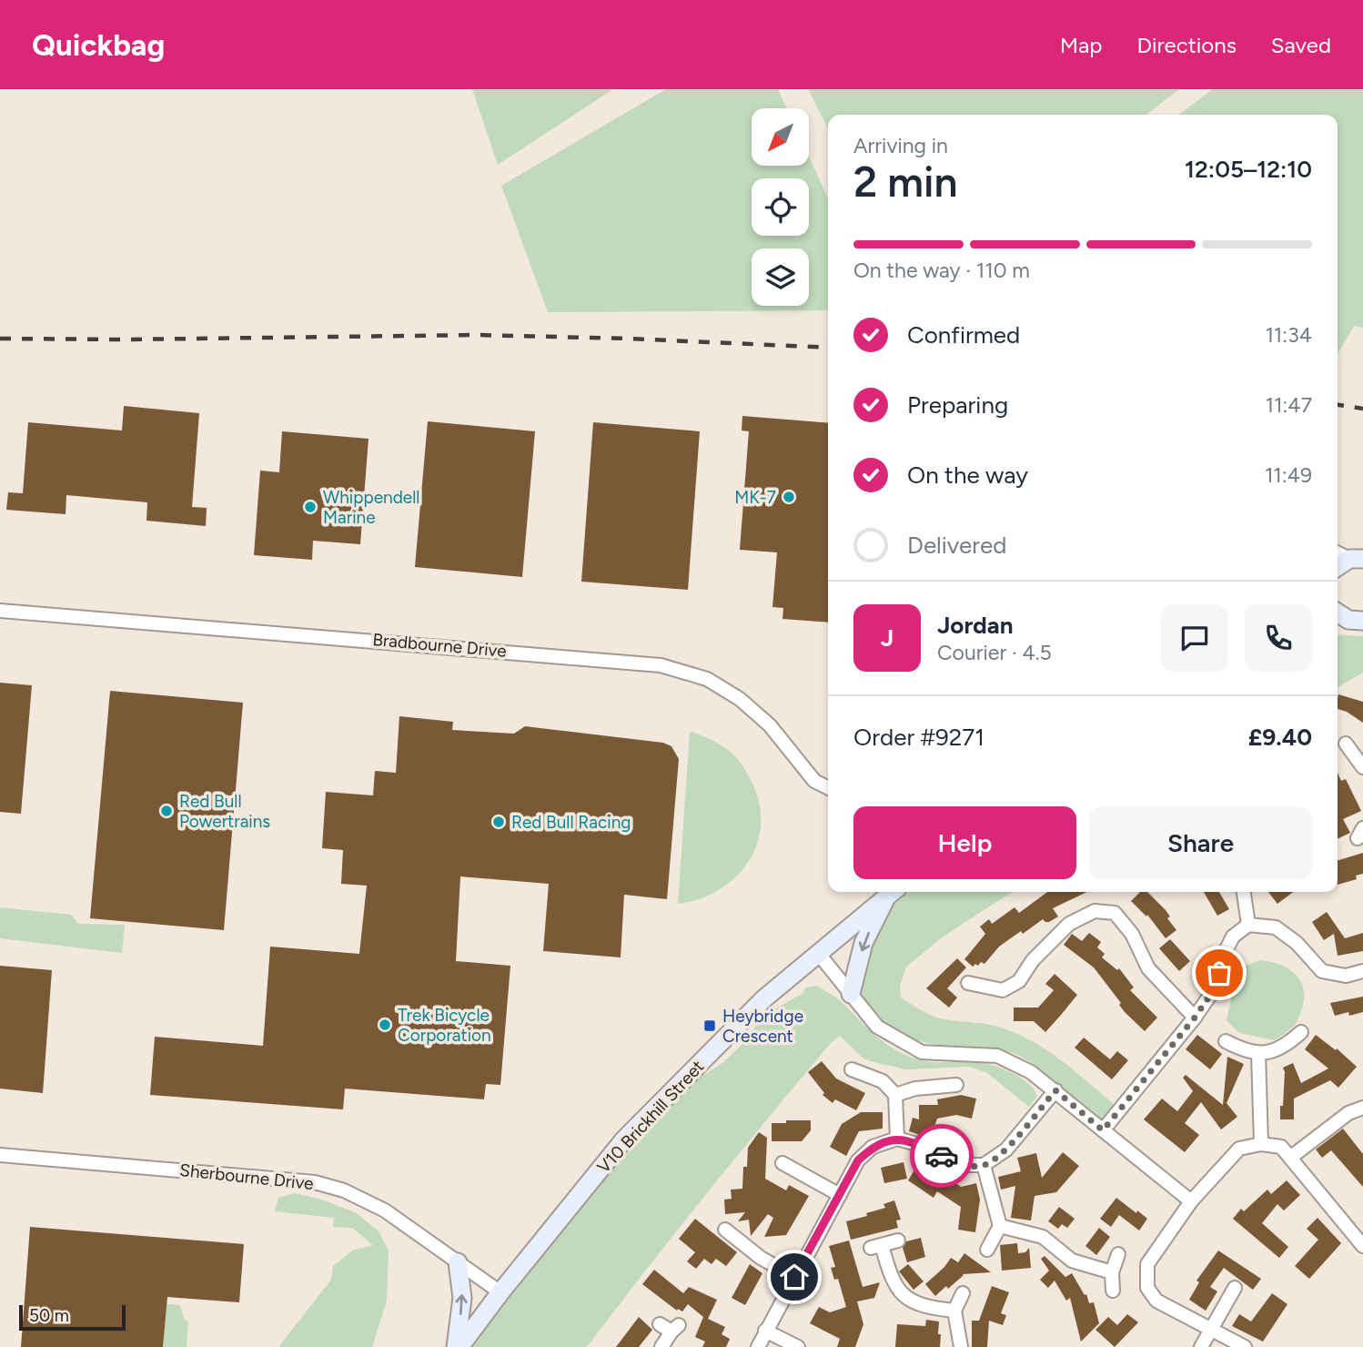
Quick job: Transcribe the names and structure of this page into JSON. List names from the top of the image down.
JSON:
{
  "streets": {
    "street": ["Bradbourne Drive", "V10 Brickhill Street", "Sherbourne Drive"]
  },
  "crossings": [
    ["V10 Brickhill Street", "Sherbourne Drive"]
  ],
  "places": {
    "other": [
      "MK-7",
      "Whippendell Marine",
      "Red Bull Powertrains",
      "Red Bull Racing",
      "Trek Bicycle Corporation"
    ],
    "transit": ["Heybridge Crescent"]
  },
  "scale_bar": "50 m",
  "north": "bottom left",
  "page": {
    "header": "Quickbag",
    "nav": ["Map", "Directions", "Saved"],
    "heading": ["2 min", "Arriving in", "12:05–12:10"],
    "panel": [
      "Jordan",
      "Courier · 4.5",
      "Order #9271",
      "£9.40"
    ],
    "bar": "On the way · 110 m",
    "list": [
      ["Confirmed", "11:34"],
      ["Preparing", "11:47"],
      ["On the way", "11:49"],
      "Delivered"
    ],
    "round": "J",
    "buttons": ["Help", "Share"],
    "scale": "50 m"
  }
}
